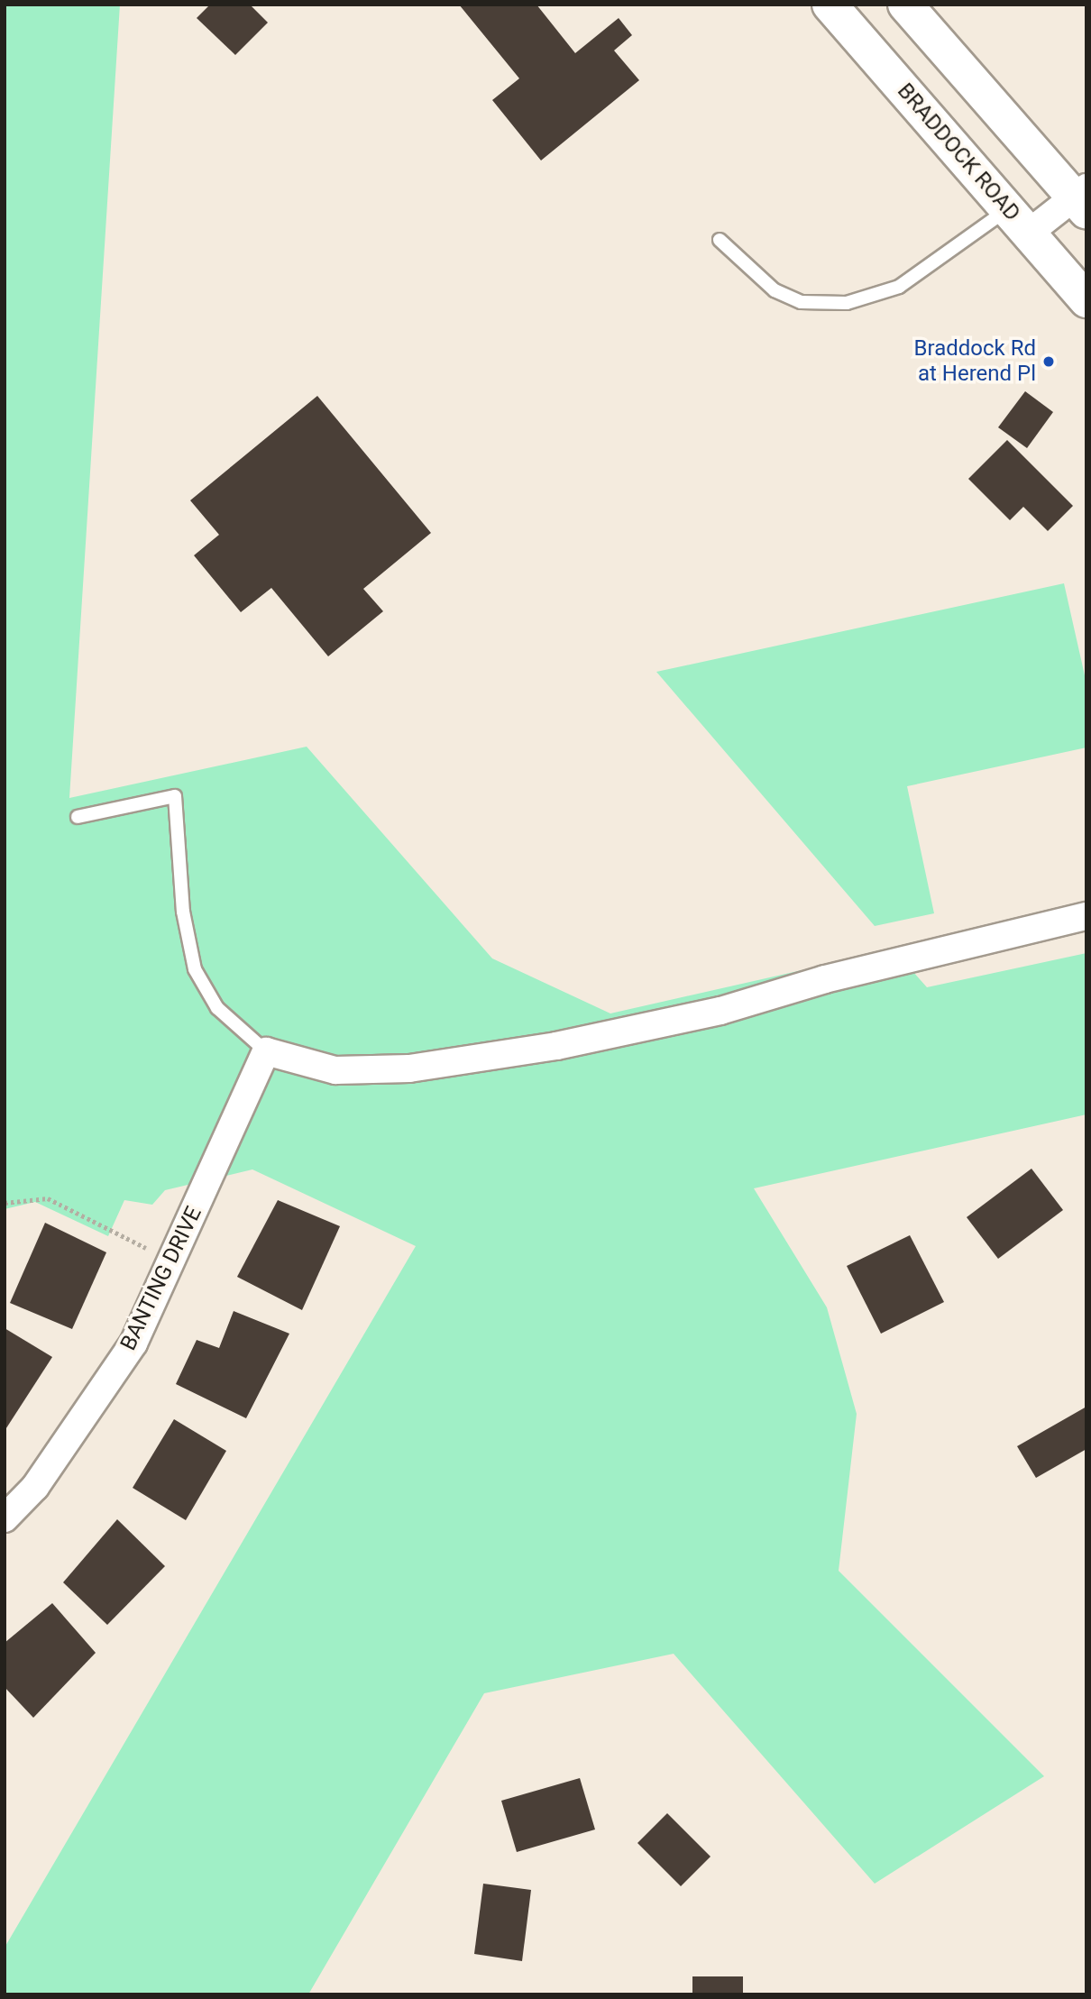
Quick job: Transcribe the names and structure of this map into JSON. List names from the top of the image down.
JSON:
{
  "streets": {
    "main road": ["BRADDOCK ROAD"],
    "street": ["BANTING DRIVE"]
  },
  "places": ["Braddock Rd at Herend Pl"]
}
